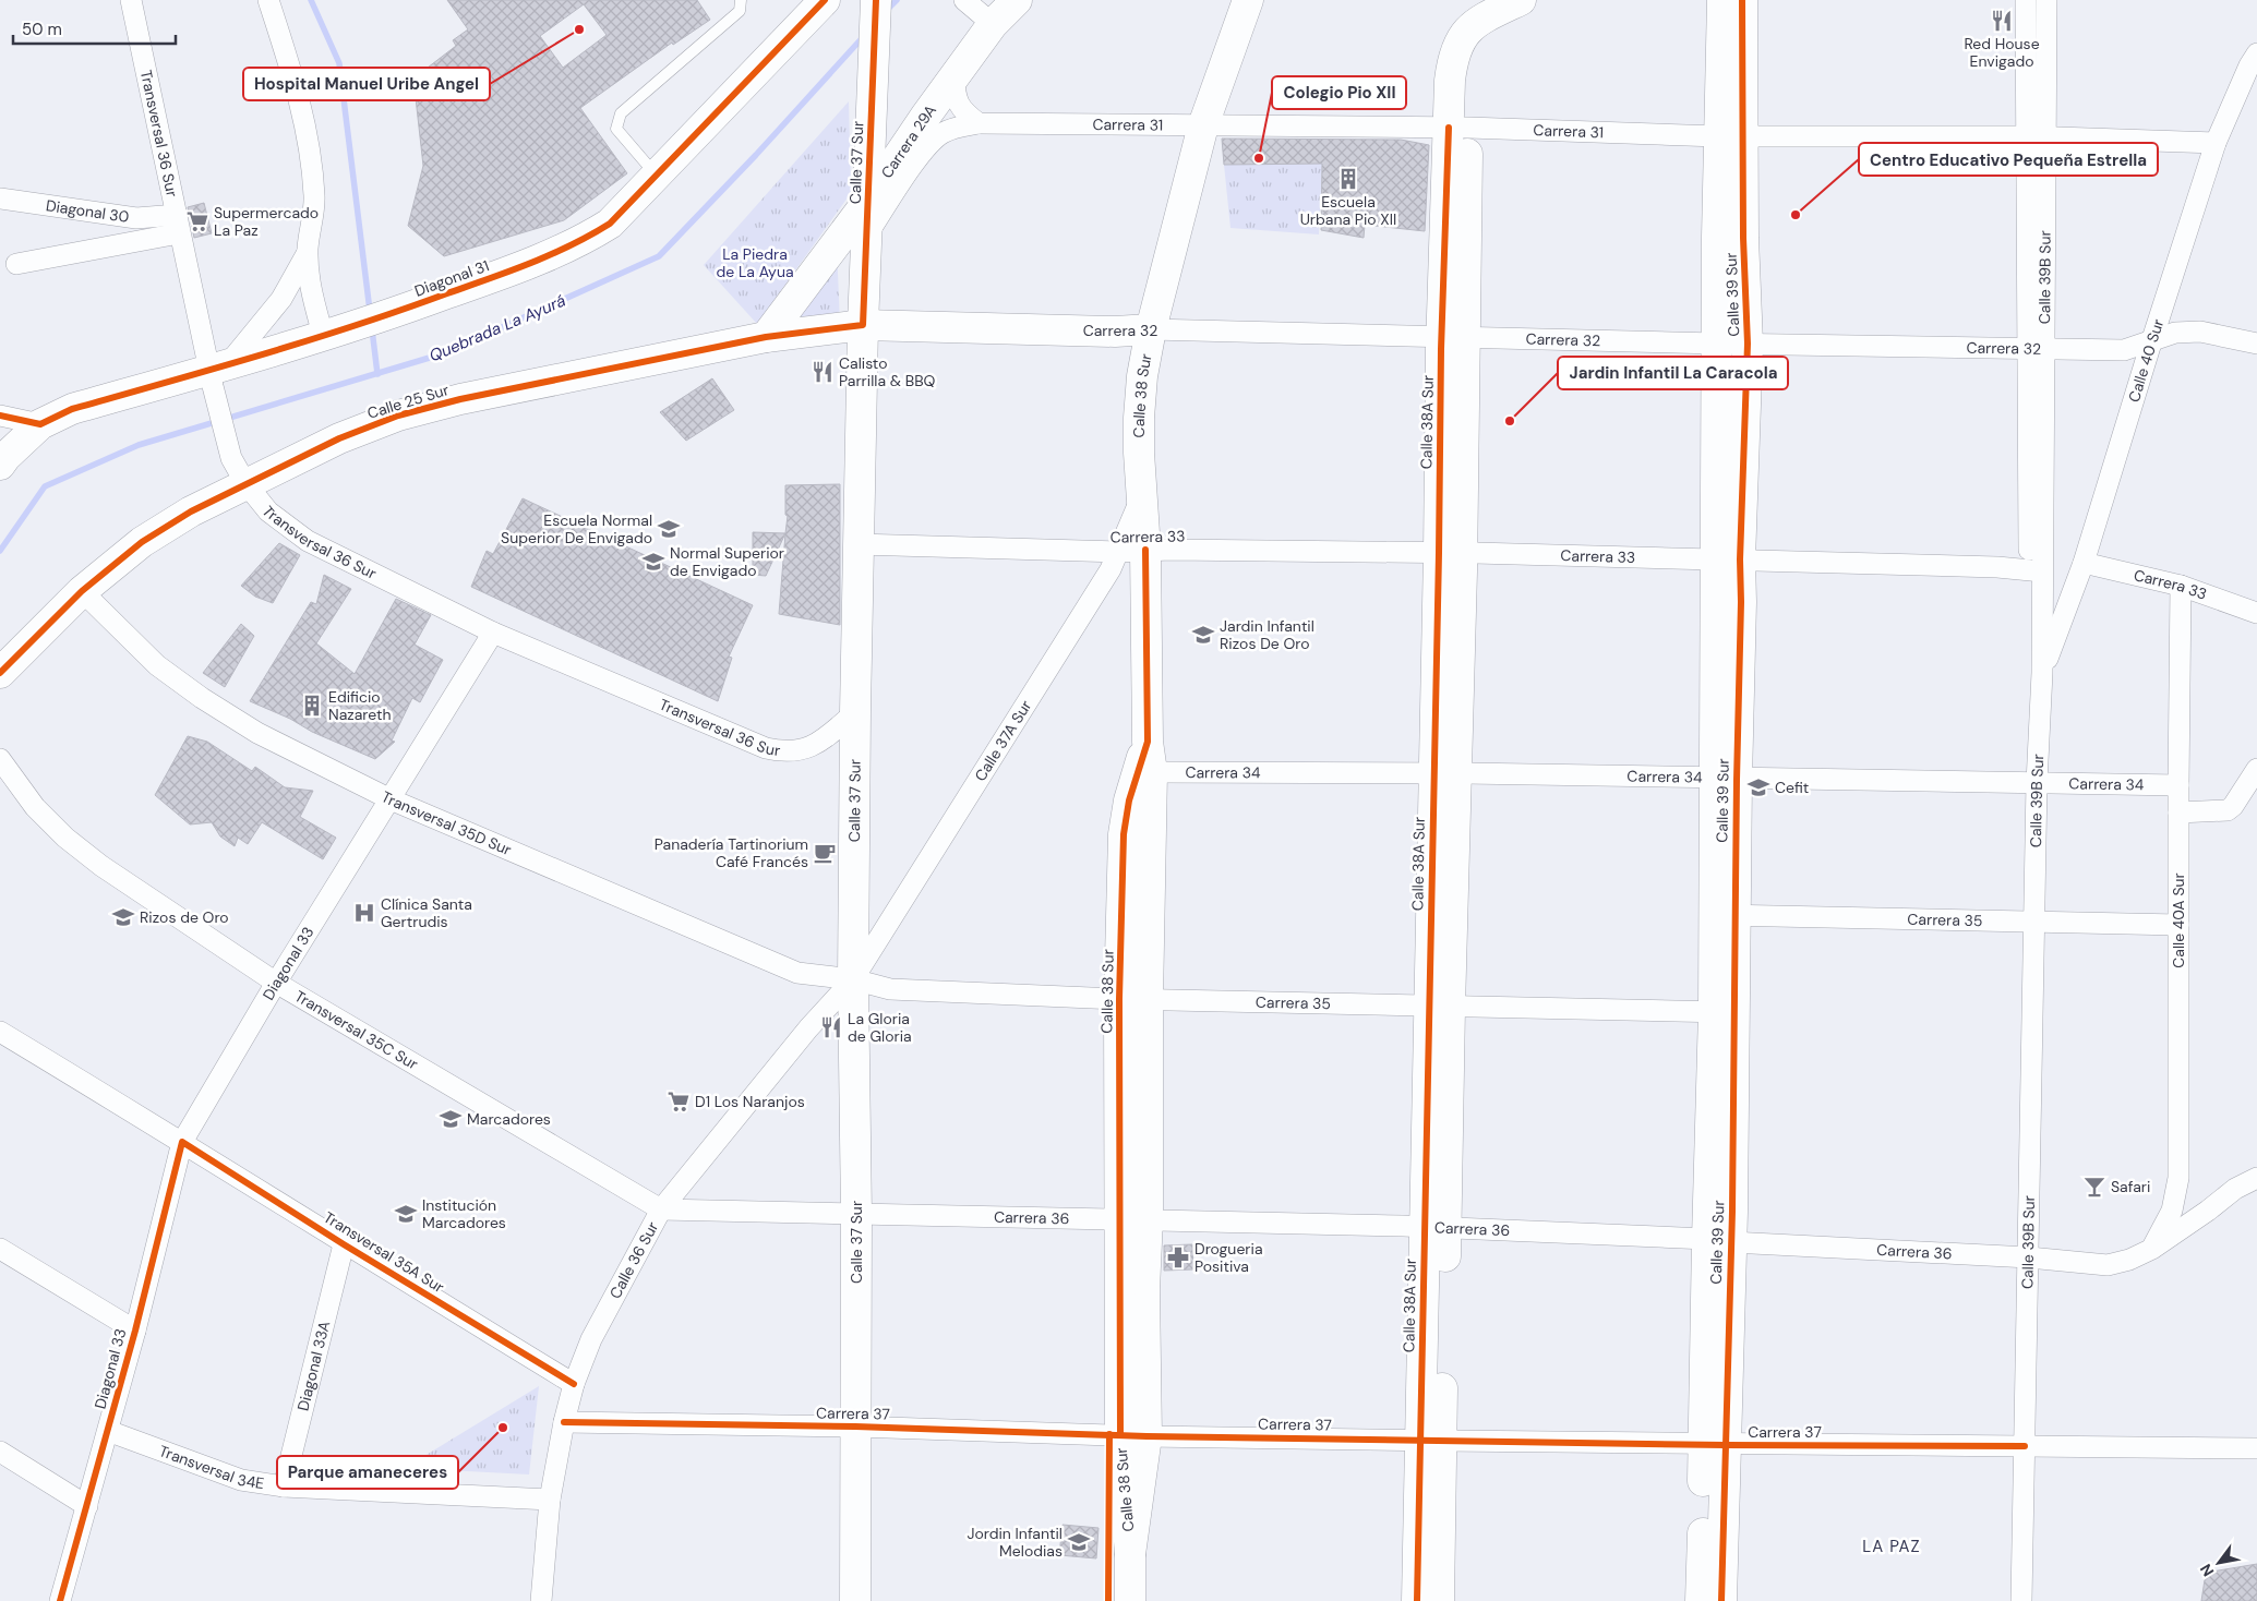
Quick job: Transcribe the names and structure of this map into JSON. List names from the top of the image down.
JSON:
{
  "streets": {
    "main road": [
      "Carrera 29A",
      "Calle 37 Sur",
      "Diagonal 31",
      "Calle 39 Sur",
      "Carrera 32",
      "Calle 38 Sur",
      "Calle 25 Sur",
      "Calle 38A Sur"
    ],
    "street": [
      "Carrera 31",
      "Transversal 36 Sur",
      "Diagonal 30",
      "Calle 39B Sur",
      "Calle 40 Sur",
      "Carrera 33",
      "Calle 37A Sur",
      "Carrera 34",
      "Transversal 35D Sur",
      "Carrera 35",
      "Calle 40A Sur",
      "Diagonal 33",
      "Transversal 35C Sur",
      "Carrera 36",
      "Transversal 35A Sur",
      "Calle 36 Sur",
      "Diagonal 33A",
      "Carrera 37",
      "Transversal 34E"
    ]
  },
  "crossings": [
    ["Carrera 31", "Calle 37 Sur"],
    ["Carrera 31", "Calle 39B Sur"],
    ["Carrera 31", "Calle 39 Sur"],
    ["Carrera 31", "Calle 40 Sur"],
    ["Carrera 31", "Calle 38 Sur"],
    ["Carrera 31", "Calle 38A Sur"],
    ["Transversal 36 Sur", "Calle 37 Sur"],
    ["Transversal 36 Sur", "Diagonal 30"],
    ["Transversal 36 Sur", "Diagonal 31"],
    ["Transversal 36 Sur", "Calle 25 Sur"],
    ["Transversal 36 Sur", "Diagonal 33"],
    ["Carrera 29A", "Calle 37 Sur"],
    ["Carrera 29A", "Calle 25 Sur"],
    ["Calle 37 Sur", "Carrera 32"],
    ["Calle 37 Sur", "Calle 25 Sur"],
    ["Calle 37 Sur", "Carrera 33"],
    ["Calle 37 Sur", "Calle 37A Sur"],
    ["Calle 37 Sur", "Transversal 35D Sur"],
    ["Calle 37 Sur", "Carrera 35"],
    ["Calle 37 Sur", "Carrera 36"],
    ["Calle 37 Sur", "Calle 36 Sur"],
    ["Calle 37 Sur", "Carrera 37"],
    ["Calle 39B Sur", "Carrera 32"],
    ["Calle 39B Sur", "Calle 40 Sur"],
    ["Calle 39B Sur", "Carrera 33"],
    ["Calle 39B Sur", "Carrera 34"],
    ["Calle 39B Sur", "Carrera 35"],
    ["Calle 39B Sur", "Carrera 36"],
    ["Calle 39B Sur", "Carrera 37"],
    ["Calle 39 Sur", "Carrera 32"],
    ["Calle 39 Sur", "Carrera 33"],
    ["Calle 39 Sur", "Carrera 34"],
    ["Calle 39 Sur", "Carrera 35"],
    ["Calle 39 Sur", "Carrera 36"],
    ["Calle 39 Sur", "Carrera 37"],
    ["Carrera 32", "Calle 40 Sur"],
    ["Carrera 32", "Calle 38 Sur"],
    ["Carrera 32", "Calle 25 Sur"],
    ["Carrera 32", "Calle 38A Sur"],
    ["Calle 40 Sur", "Carrera 33"],
    ["Calle 38 Sur", "Carrera 33"],
    ["Calle 38 Sur", "Calle 37A Sur"],
    ["Calle 38 Sur", "Carrera 34"],
    ["Calle 38 Sur", "Carrera 35"],
    ["Calle 38 Sur", "Carrera 36"],
    ["Calle 38 Sur", "Carrera 37"],
    ["Calle 25 Sur", "Transversal 35D Sur"],
    ["Calle 38A Sur", "Carrera 33"],
    ["Calle 38A Sur", "Carrera 34"],
    ["Calle 38A Sur", "Carrera 35"],
    ["Calle 38A Sur", "Carrera 36"],
    ["Calle 38A Sur", "Carrera 37"],
    ["Carrera 33", "Calle 37A Sur"],
    ["Carrera 33", "Calle 40A Sur"],
    ["Calle 37A Sur", "Transversal 35D Sur"],
    ["Calle 37A Sur", "Carrera 35"],
    ["Calle 37A Sur", "Calle 36 Sur"],
    ["Carrera 34", "Calle 40A Sur"],
    ["Transversal 35D Sur", "Carrera 35"],
    ["Transversal 35D Sur", "Diagonal 33"],
    ["Transversal 35D Sur", "Calle 36 Sur"],
    ["Carrera 35", "Calle 40A Sur"],
    ["Carrera 35", "Calle 36 Sur"],
    ["Calle 40A Sur", "Carrera 36"],
    ["Diagonal 33", "Transversal 35C Sur"],
    ["Diagonal 33", "Transversal 35A Sur"],
    ["Diagonal 33", "Transversal 34E"],
    ["Transversal 35C Sur", "Carrera 36"],
    ["Transversal 35C Sur", "Calle 36 Sur"],
    ["Carrera 36", "Calle 36 Sur"],
    ["Transversal 35A Sur", "Calle 36 Sur"],
    ["Transversal 35A Sur", "Diagonal 33A"],
    ["Calle 36 Sur", "Carrera 37"],
    ["Calle 36 Sur", "Transversal 34E"],
    ["Diagonal 33A", "Transversal 34E"]
  ],
  "districts": ["LA PAZ"],
  "water": ["Quebrada La Ayurá"],
  "parks": ["La Piedra de La Ayua"],
  "places": {
    "restaurant": ["Red House Envigado", "Calisto Parrilla & BBQ", "La Gloria de Gloria"],
    "other": [
      "Hospital Manuel Uribe Angel",
      "Colegio Pio XII",
      "Centro Educativo Pequeña Estrella",
      "Jardin Infantil La Caracola",
      "Parque amaneceres"
    ],
    "building": ["Escuela Urbana Pio XII", "Edificio Nazareth"],
    "supermarket": ["Supermercado La Paz", "D1 Los Naranjos"],
    "school or university": [
      "Escuela Normal Superior De Envigado",
      "Normal Superior de Envigado",
      "Jardin Infantil Rizos De Oro",
      "Cefit",
      "Rizos de Oro",
      "Marcadores",
      "Institución Marcadores",
      "Jordin Infantil Melodias"
    ],
    "cafe": ["Panadería Tartinorium Café Francés"],
    "hospital": ["Clínica Santa Gertrudis"],
    "bar": ["Safari"],
    "pharmacy": ["Drogueria Positiva"]
  },
  "scale_bar": "50 m",
  "north": "bottom left"
}
